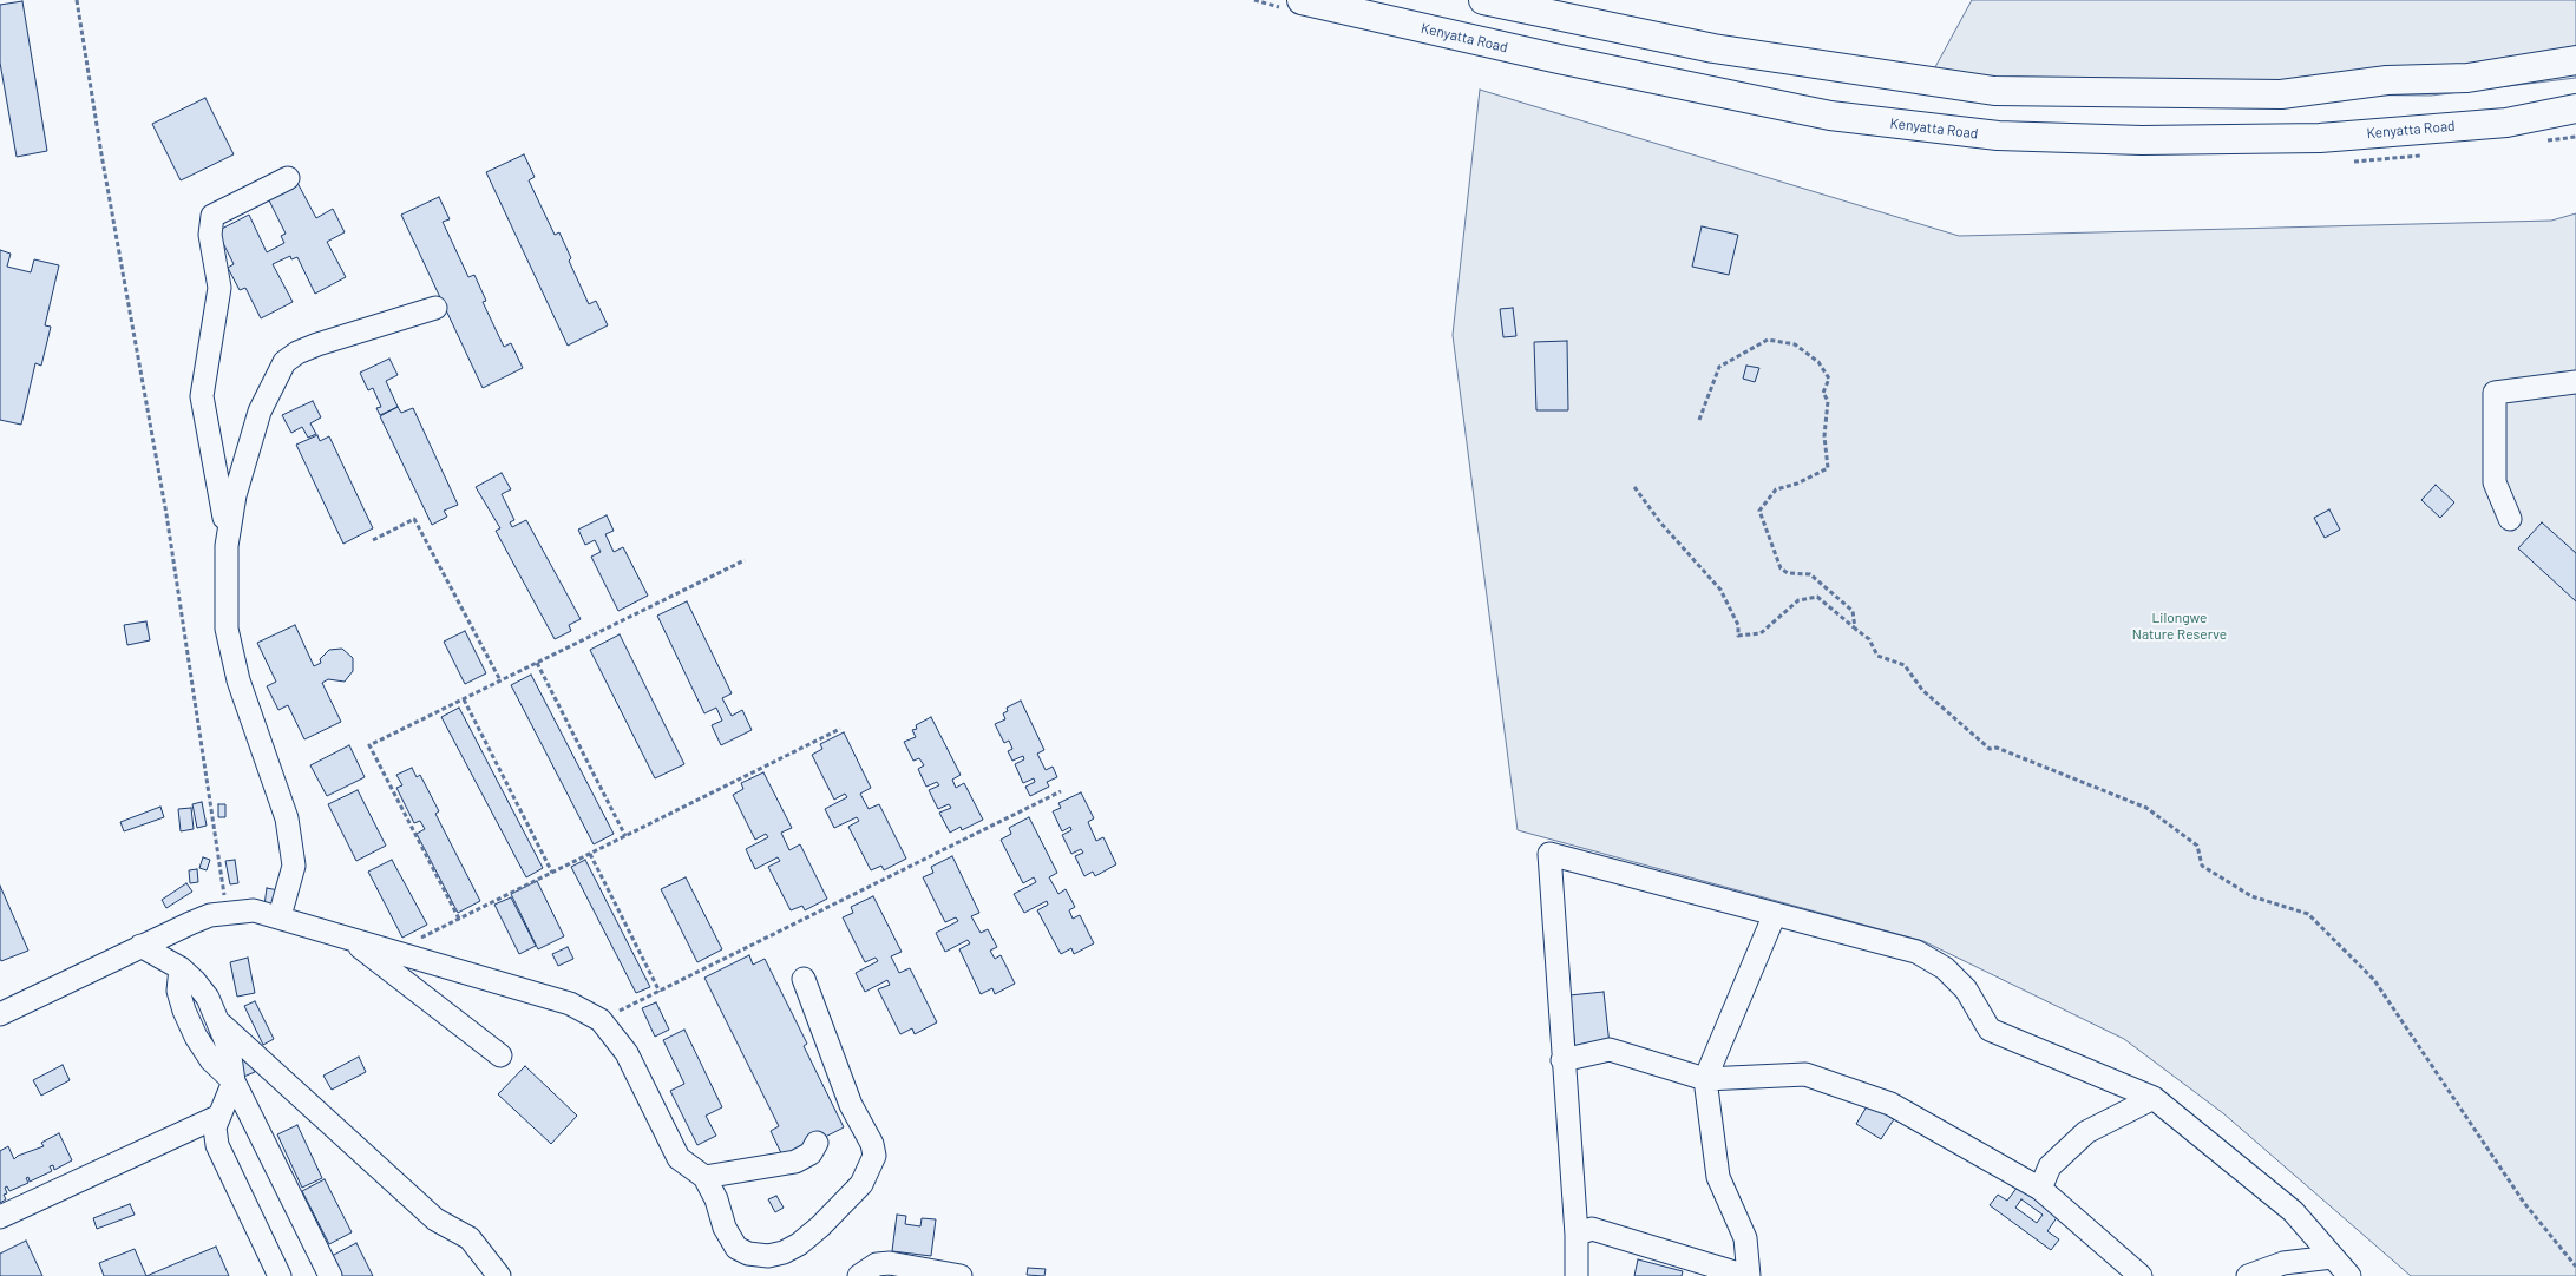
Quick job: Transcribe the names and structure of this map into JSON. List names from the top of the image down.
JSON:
{
  "streets": {
    "main road": ["Kenyatta Road"]
  },
  "parks": ["Lilongwe Nature Reserve"]
}
